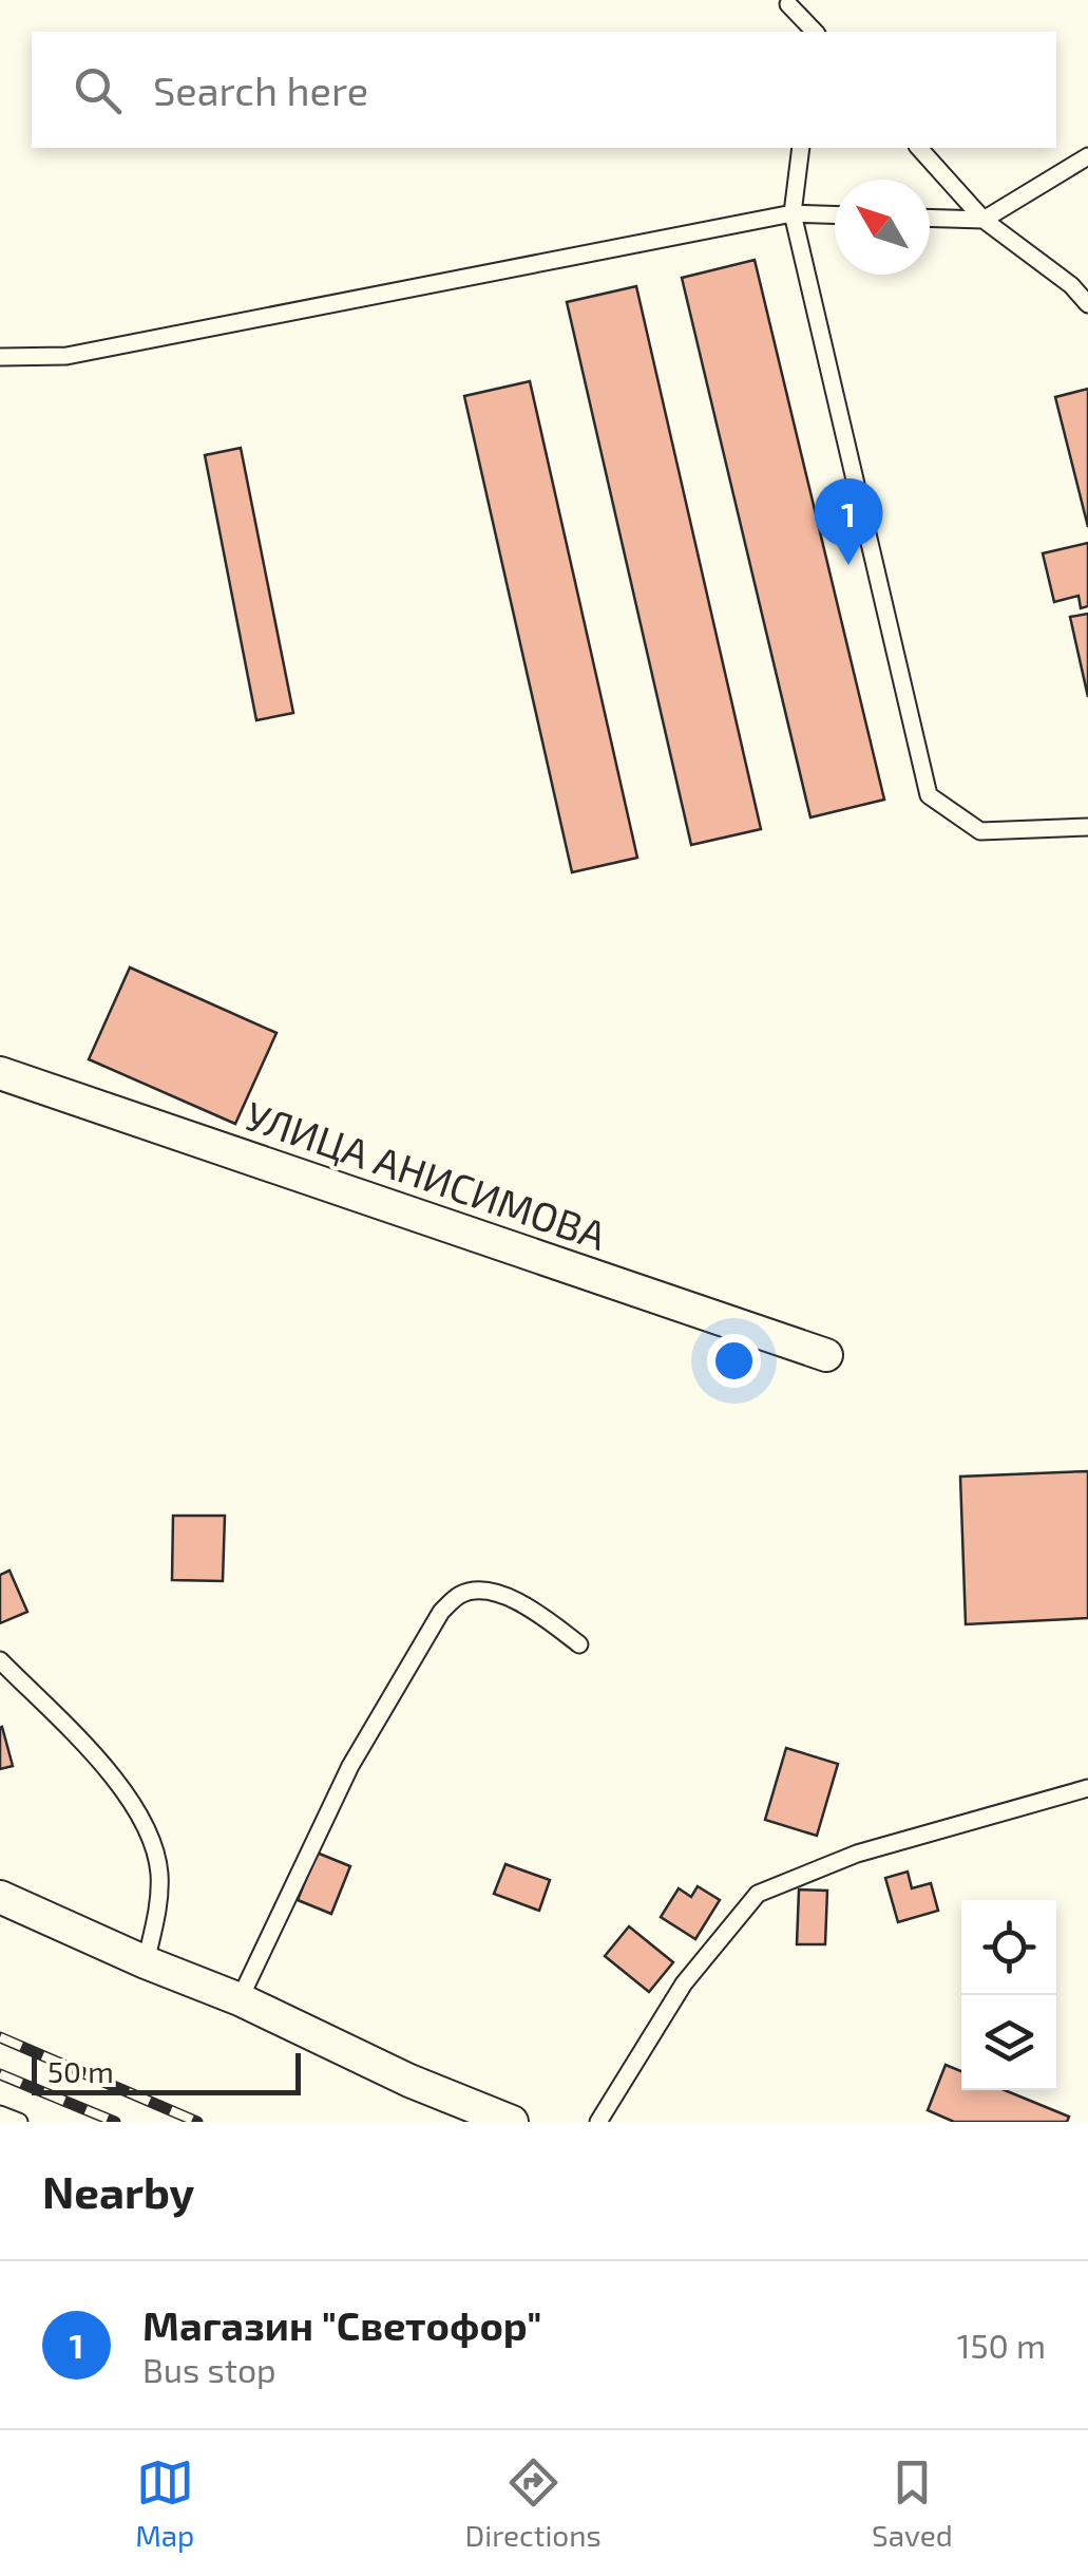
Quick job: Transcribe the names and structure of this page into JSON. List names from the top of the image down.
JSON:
{
  "streets": {
    "street": ["УЛИЦА АНИСИМОВА"]
  },
  "scale_bar": "50 m",
  "north": "top left",
  "page": {
    "search": "Search here",
    "pins": "1",
    "scale": "50 m",
    "heading": "Nearby",
    "list": [
      {
        "mark": "1",
        "name": "Магазин \"Светофор\"",
        "note": "Bus stop",
        "value": "150 m"
      }
    ],
    "nav": ["Map", "Directions", "Saved"]
  }
}
